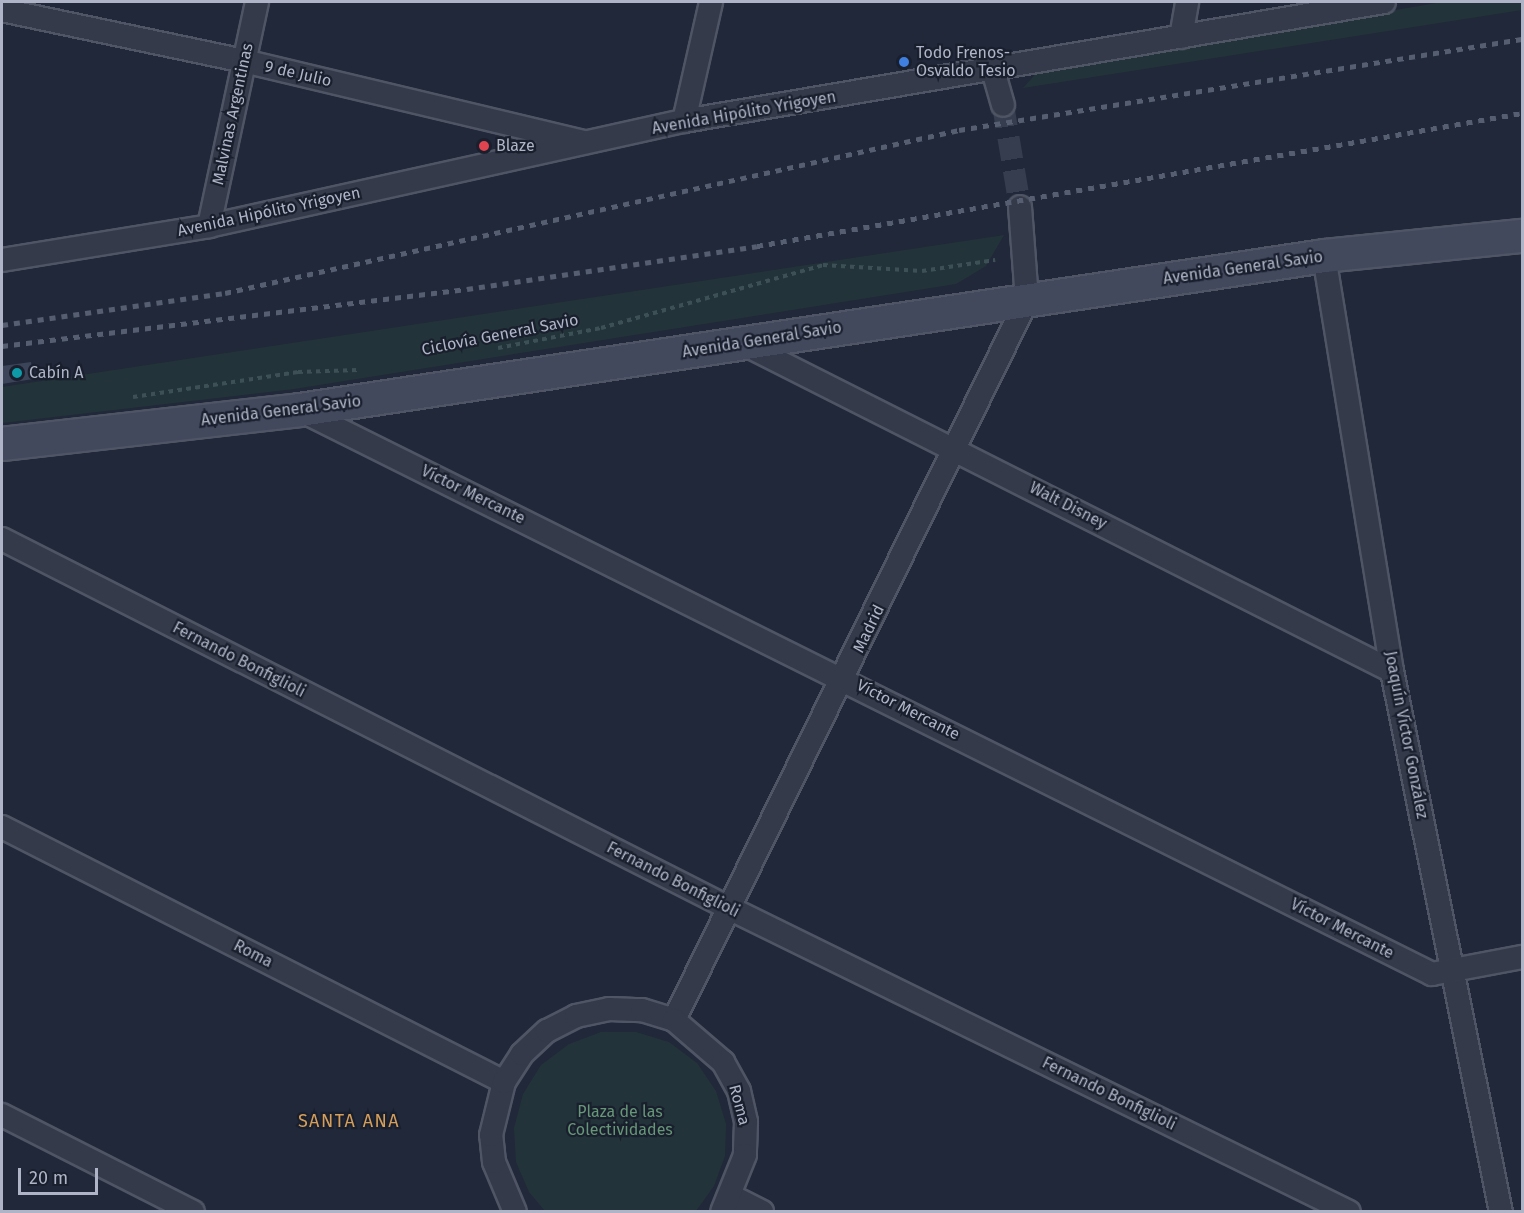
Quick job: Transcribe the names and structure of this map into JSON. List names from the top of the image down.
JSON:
{
  "streets": {
    "main road": ["Avenida General Savio"],
    "street": [
      "9 de Julio",
      "Avenida Hipólito Yrigoyen",
      "Malvinas Argentinas",
      "Víctor Mercante",
      "Walt Disney",
      "Madrid",
      "Fernando Bonfiglioli",
      "Joaquín Víctor González",
      "Roma"
    ],
    "path": ["Ciclovía General Savio"]
  },
  "crossings": [
    ["9 de Julio", "Avenida Hipólito Yrigoyen"],
    ["9 de Julio", "Malvinas Argentinas"],
    ["Avenida Hipólito Yrigoyen", "Malvinas Argentinas"],
    ["Avenida General Savio", "Víctor Mercante"],
    ["Avenida General Savio", "Walt Disney"],
    ["Avenida General Savio", "Madrid"],
    ["Avenida General Savio", "Joaquín Víctor González"],
    ["Víctor Mercante", "Madrid"],
    ["Víctor Mercante", "Joaquín Víctor González"],
    ["Walt Disney", "Madrid"],
    ["Walt Disney", "Joaquín Víctor González"],
    ["Madrid", "Fernando Bonfiglioli"],
    ["Madrid", "Roma"]
  ],
  "districts": ["SANTA ANA"],
  "parks": ["Plaza de las Colectividades"],
  "places": ["Todo Frenos- Osvaldo Tesio", "Blaze", "Cabín A"],
  "scale_bar": "20 m"
}
